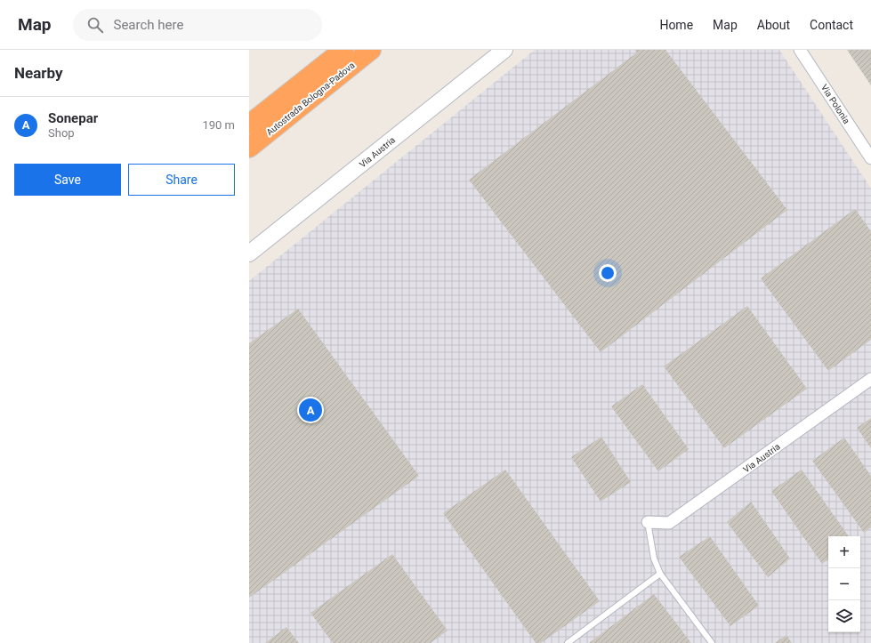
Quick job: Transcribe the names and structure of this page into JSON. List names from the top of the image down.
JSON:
{
  "streets": {
    "highway": ["Autostrada Bologna-Padova"],
    "street": ["Via Polonia", "Via Austria"]
  },
  "page": {
    "header": "Map",
    "search": "Search here",
    "nav": [
      "Home",
      "Map",
      "About",
      "Contact"
    ],
    "heading": "Nearby",
    "list": [
      {
        "mark": "A",
        "name": "Sonepar",
        "note": "Shop",
        "value": "190 m"
      }
    ],
    "buttons": ["Save", "Share"],
    "pins": "A",
    "map_buttons": ["+", "−"]
  }
}
